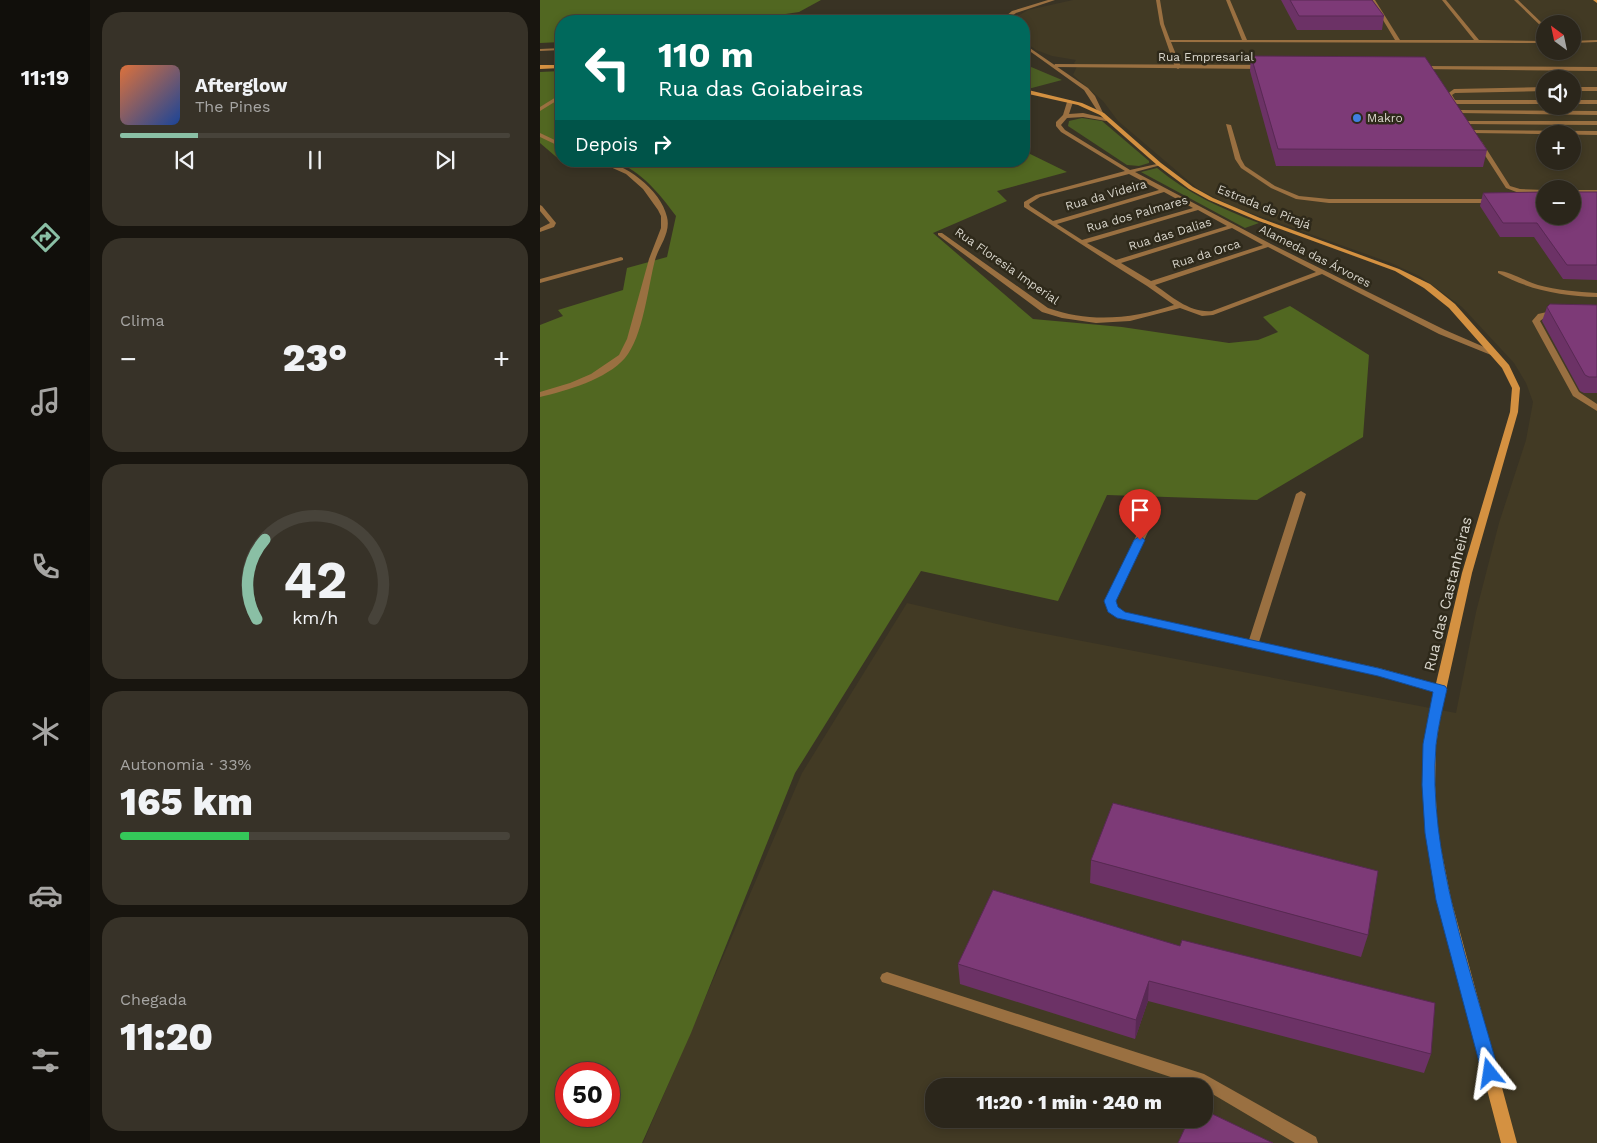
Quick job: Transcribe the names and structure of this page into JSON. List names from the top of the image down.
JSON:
{
  "streets": {
    "main road": ["Estrada de Pirajá", "Rua das Castanheiras"],
    "street": [
      "Rua Empresarial",
      "Rua da Videira",
      "Rua dos Palmares",
      "Rua das Dalias",
      "Rua da Orca",
      "Alameda das Árvores",
      "Rua Floresia Imperial"
    ]
  },
  "crossings": [
    ["Rua da Videira", "Alameda das Árvores"],
    ["Estrada de Pirajá", "Rua das Castanheiras"],
    ["Rua dos Palmares", "Alameda das Árvores"],
    ["Rua das Dalias", "Alameda das Árvores"],
    ["Rua da Orca", "Alameda das Árvores"],
    ["Alameda das Árvores", "Rua das Castanheiras"]
  ],
  "places": ["Makro"],
  "north": "top left",
  "page": {
    "tabs": "11:19",
    "map_buttons": ["+", "−"],
    "turn": ["110 m", "Rua das Goiabeiras"],
    "song": ["Afterglow", "The Pines"],
    "then": "Depois",
    "tile": [
      "Clima",
      ["Autonomia · 33%", "165 km"],
      ["Chegada", "11:20"]
    ],
    "heat": ["−", "23°", "+"],
    "limit": "50",
    "trip": "11:20 · 1 min · 240 m",
    "gauge": ["42", "km/h"]
  }
}
